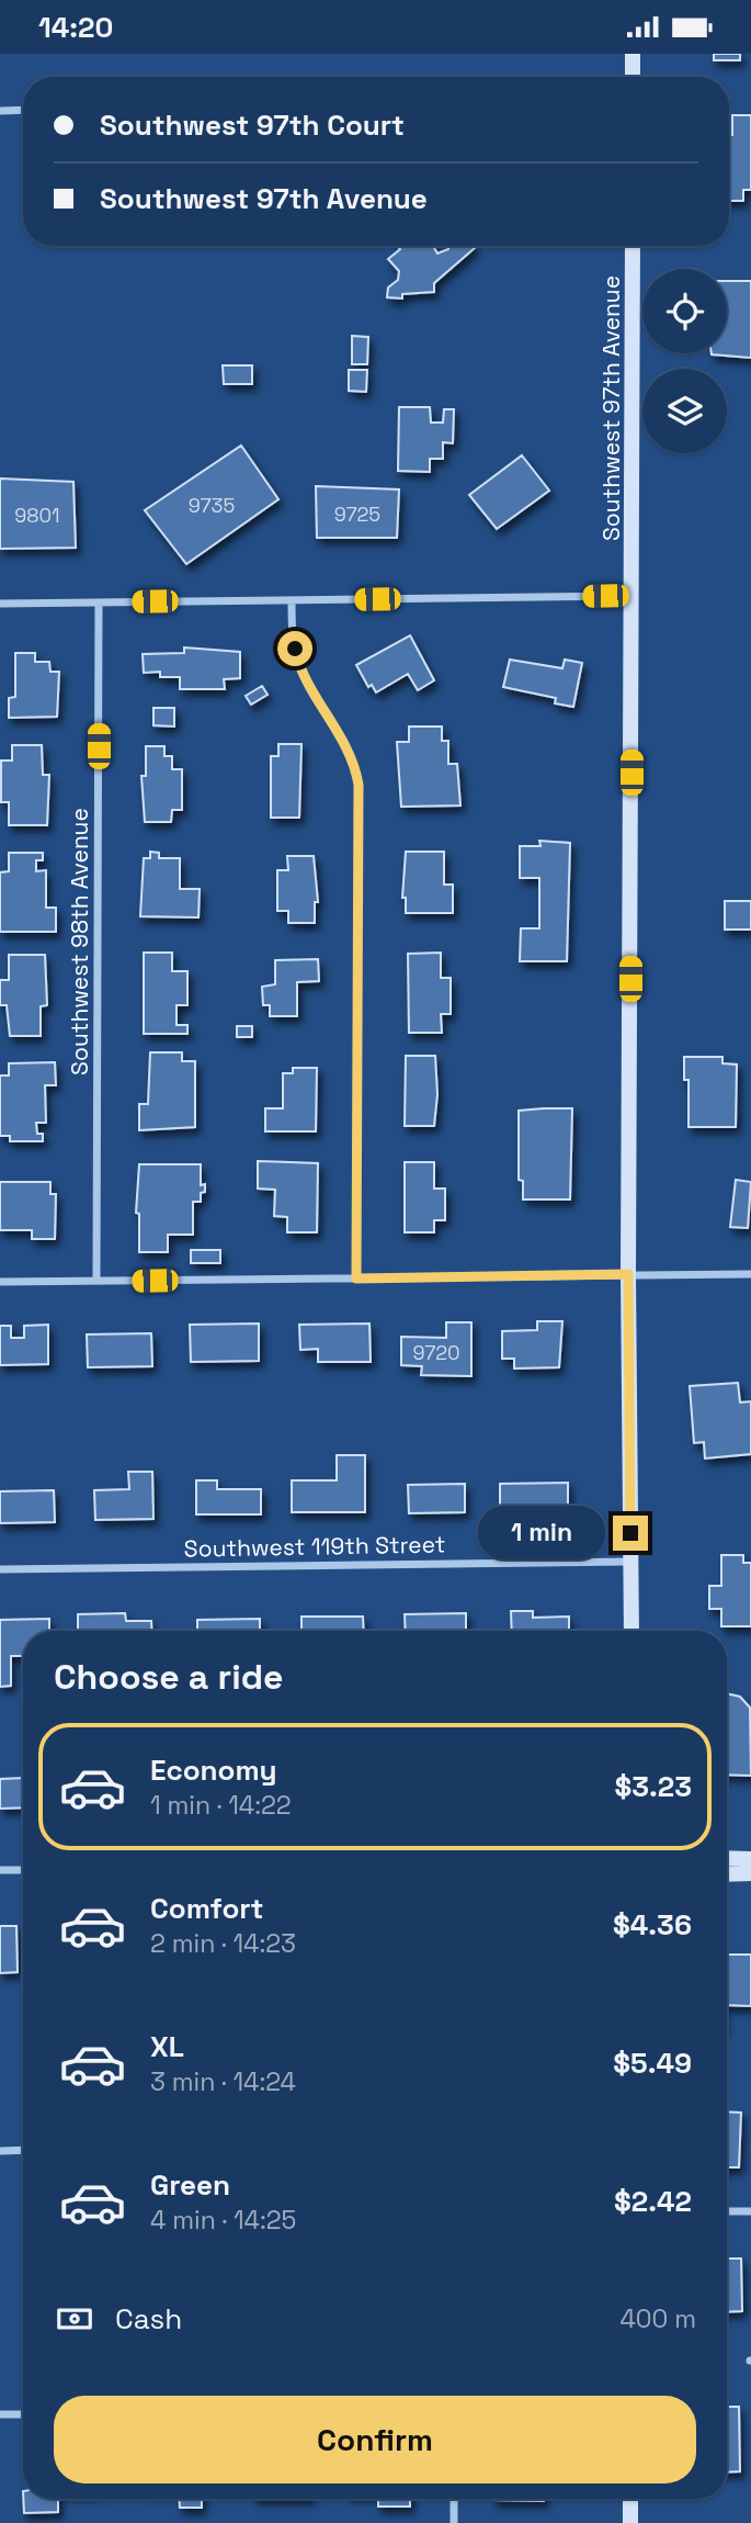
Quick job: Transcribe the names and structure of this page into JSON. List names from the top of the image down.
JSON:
{
  "streets": {
    "street": ["Southwest 97th Avenue", "Southwest 98th Avenue", "Southwest 119th Street"]
  },
  "crossings": [
    ["Southwest 97th Avenue", "Southwest 119th Street"]
  ],
  "house_numbers": [
    "9735",
    "9725",
    "9801",
    "9720"
  ],
  "page": {
    "status": "14:20",
    "banner": ["Southwest 97th Court", "Southwest 97th Avenue"],
    "bubble": "1 min",
    "heading": "Choose a ride",
    "list": [
      {
        "name": "Economy",
        "note": "1 min · 14:22",
        "value": "$3.23"
      },
      {
        "name": "Comfort",
        "note": "2 min · 14:23",
        "value": "$4.36"
      },
      {
        "name": "XL",
        "note": "3 min · 14:24",
        "value": "$5.49"
      },
      {
        "name": "Green",
        "note": "4 min · 14:25",
        "value": "$2.42"
      }
    ],
    "pay": ["Cash", "400 m"],
    "buttons": "Confirm"
  }
}
